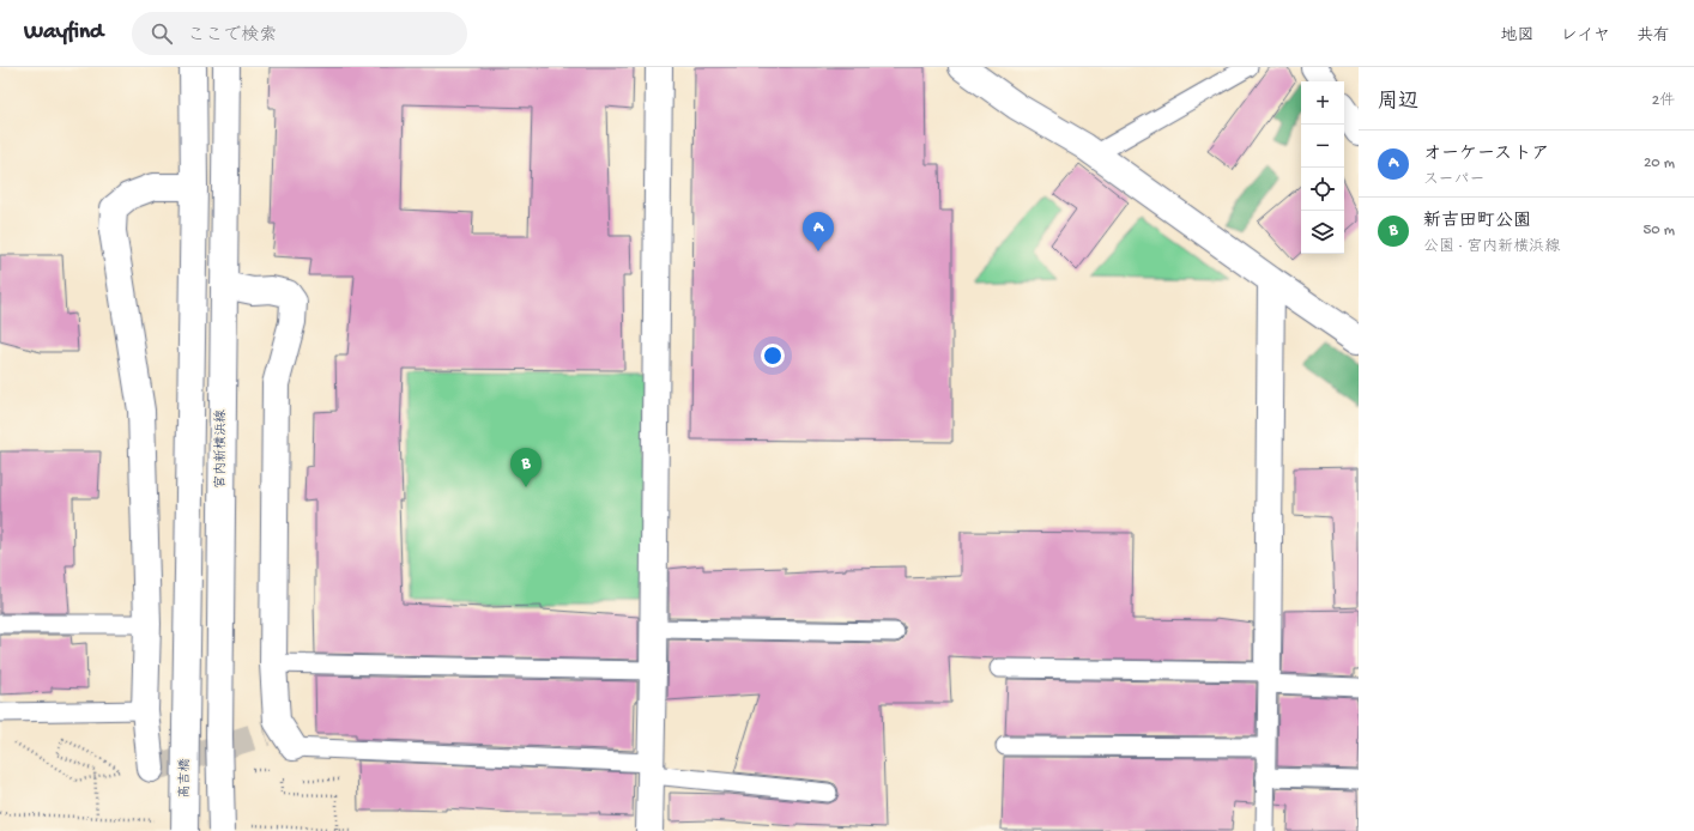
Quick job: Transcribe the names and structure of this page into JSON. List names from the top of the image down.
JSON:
{
  "streets": {
    "street": ["宮内新横浜線", "高吉橋"]
  },
  "page": {
    "header": "Wayfind",
    "search": "ここで検索",
    "nav": ["地図", "レイヤ", "共有"],
    "heading": ["周辺", "2件"],
    "map_buttons": ["+", "−"],
    "list": [
      {
        "mark": "A",
        "name": "オーケーストア",
        "note": "スーパー",
        "value": "20 m"
      },
      {
        "mark": "B",
        "name": "新吉田町公園",
        "note": "公園 · 宮内新横浜線",
        "value": "50 m"
      }
    ],
    "pins": ["A", "B"]
  }
}
